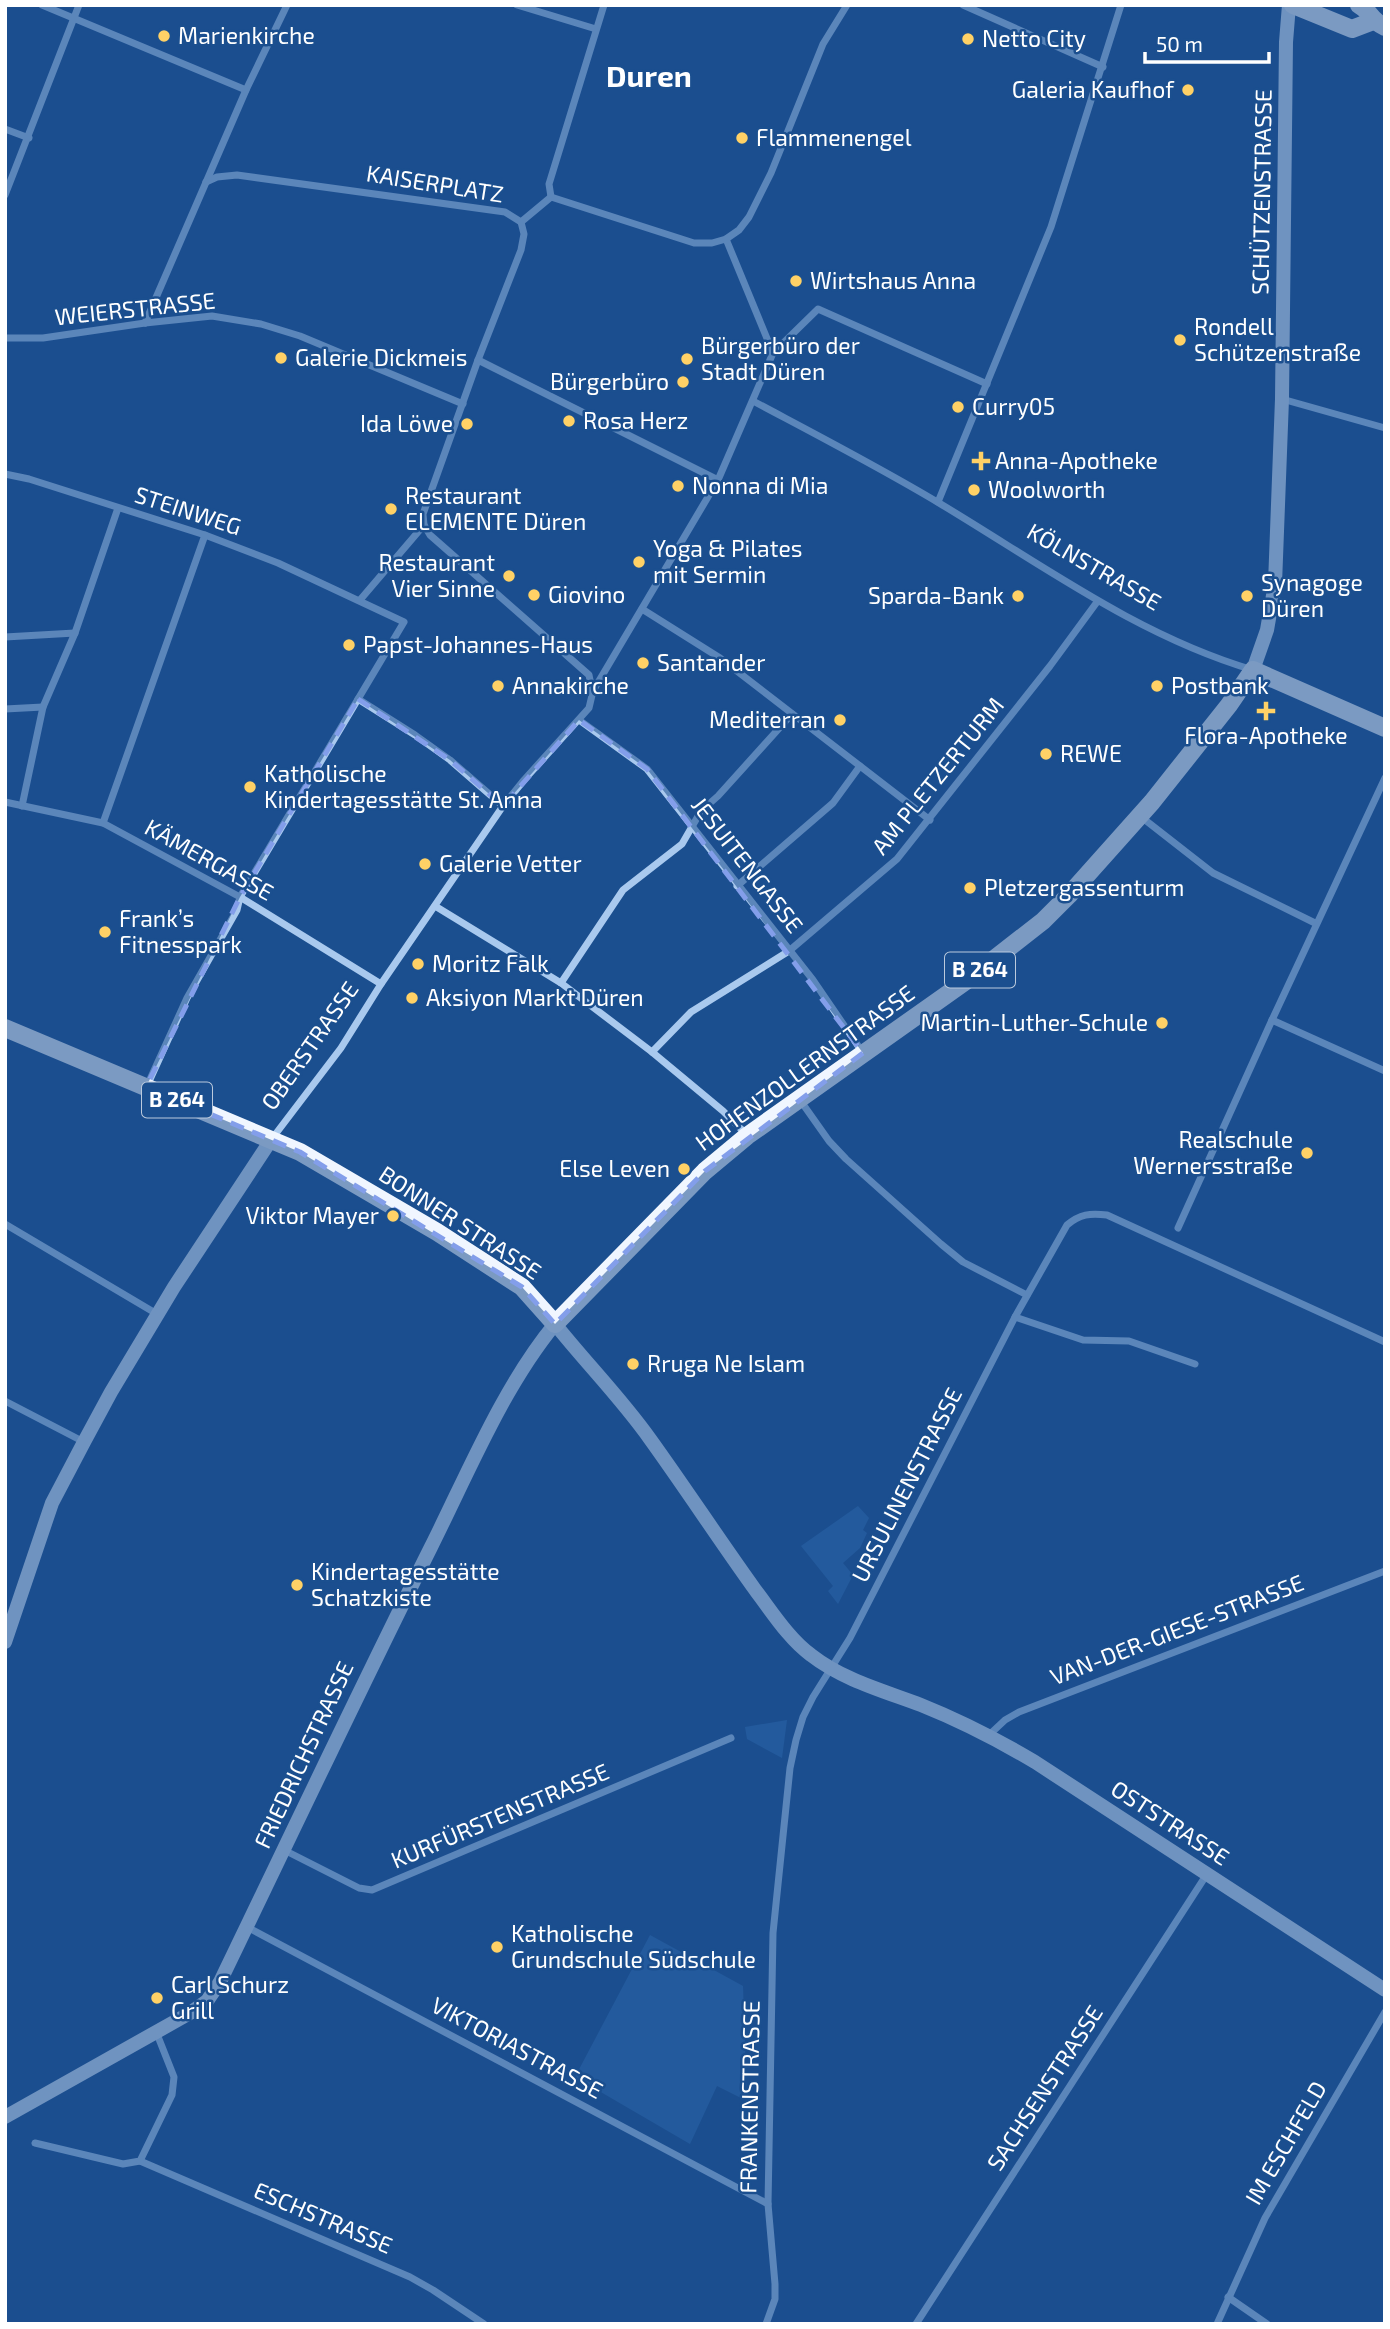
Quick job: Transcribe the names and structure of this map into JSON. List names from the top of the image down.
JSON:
{
  "streets": {
    "main road": [
      "KÖLNSTRASSE",
      "B 264",
      "HOHENZOLLERNSTRASSE",
      "BONNER STRASSE"
    ],
    "street": [
      "KAISERPLATZ",
      "SCHÜTZENSTRASSE",
      "WEIERSTRASSE",
      "STEINWEG",
      "AM PLETZERTURM",
      "KÄMERGASSE",
      "JESUITENGASSE",
      "OBERSTRASSE",
      "URSULINENSTRASSE",
      "VAN-DER-GIESE-STRASSE",
      "FRIEDRICHSTRASSE",
      "KURFÜRSTENSTRASSE",
      "OSTSTRASSE",
      "VIKTORIASTRASSE",
      "SACHSENSTRASSE",
      "FRANKENSTRASSE",
      "IM ESCHFELD",
      "ESCHSTRASSE"
    ]
  },
  "crossings": [
    ["SCHÜTZENSTRASSE", "KÖLNSTRASSE"],
    ["SCHÜTZENSTRASSE", "HOHENZOLLERNSTRASSE"],
    ["KÖLNSTRASSE", "AM PLETZERTURM"],
    ["KÖLNSTRASSE", "OBERSTRASSE"],
    ["KÖLNSTRASSE", "HOHENZOLLERNSTRASSE"],
    ["AM PLETZERTURM", "JESUITENGASSE"],
    ["KÄMERGASSE", "OBERSTRASSE"],
    ["JESUITENGASSE", "OBERSTRASSE"],
    ["JESUITENGASSE", "HOHENZOLLERNSTRASSE"],
    ["B 264", "OBERSTRASSE"],
    ["B 264", "BONNER STRASSE"],
    ["OBERSTRASSE", "BONNER STRASSE"],
    ["HOHENZOLLERNSTRASSE", "BONNER STRASSE"],
    ["HOHENZOLLERNSTRASSE", "FRIEDRICHSTRASSE"],
    ["BONNER STRASSE", "URSULINENSTRASSE"],
    ["BONNER STRASSE", "FRIEDRICHSTRASSE"],
    ["BONNER STRASSE", "OSTSTRASSE"],
    ["BONNER STRASSE", "FRANKENSTRASSE"],
    ["URSULINENSTRASSE", "OSTSTRASSE"],
    ["URSULINENSTRASSE", "FRANKENSTRASSE"],
    ["VAN-DER-GIESE-STRASSE", "OSTSTRASSE"],
    ["FRIEDRICHSTRASSE", "KURFÜRSTENSTRASSE"],
    ["FRIEDRICHSTRASSE", "VIKTORIASTRASSE"],
    ["OSTSTRASSE", "SACHSENSTRASSE"],
    ["OSTSTRASSE", "FRANKENSTRASSE"],
    ["VIKTORIASTRASSE", "FRANKENSTRASSE"]
  ],
  "districts": ["Duren"],
  "places": {
    "other": [
      "Marienkirche",
      "Netto City",
      "Galeria Kaufhof",
      "Flammenengel",
      "Wirtshaus Anna",
      "Rondell Schützenstraße",
      "Galerie Dickmeis",
      "Bürgerbüro der Stadt Düren",
      "Bürgerbüro",
      "Curry05",
      "Rosa Herz",
      "Ida Löwe",
      "Nonna di Mia",
      "Woolworth",
      "Restaurant ELEMENTE Düren",
      "Yoga & Pilates mit Sermin",
      "Restaurant Vier Sinne",
      "Giovino",
      "Sparda-Bank",
      "Synagoge Düren",
      "Papst-Johannes-Haus",
      "Santander",
      "Annakirche",
      "Postbank",
      "Mediterran",
      "REWE",
      "Katholische Kindertagesstätte St. Anna",
      "Galerie Vetter",
      "Pletzergassenturm",
      "Frank’s Fitnesspark",
      "Moritz Falk",
      "Aksiyon Markt Düren",
      "Martin-Luther-Schule",
      "Realschule Wernersstraße",
      "Else Leven",
      "Viktor Mayer",
      "Rruga Ne Islam",
      "Kindertagesstätte Schatzkiste",
      "Katholische Grundschule Südschule",
      "Carl Schurz Grill"
    ],
    "health": ["Anna-Apotheke", "Flora-Apotheke"]
  },
  "scale_bar": "50 m"
}
